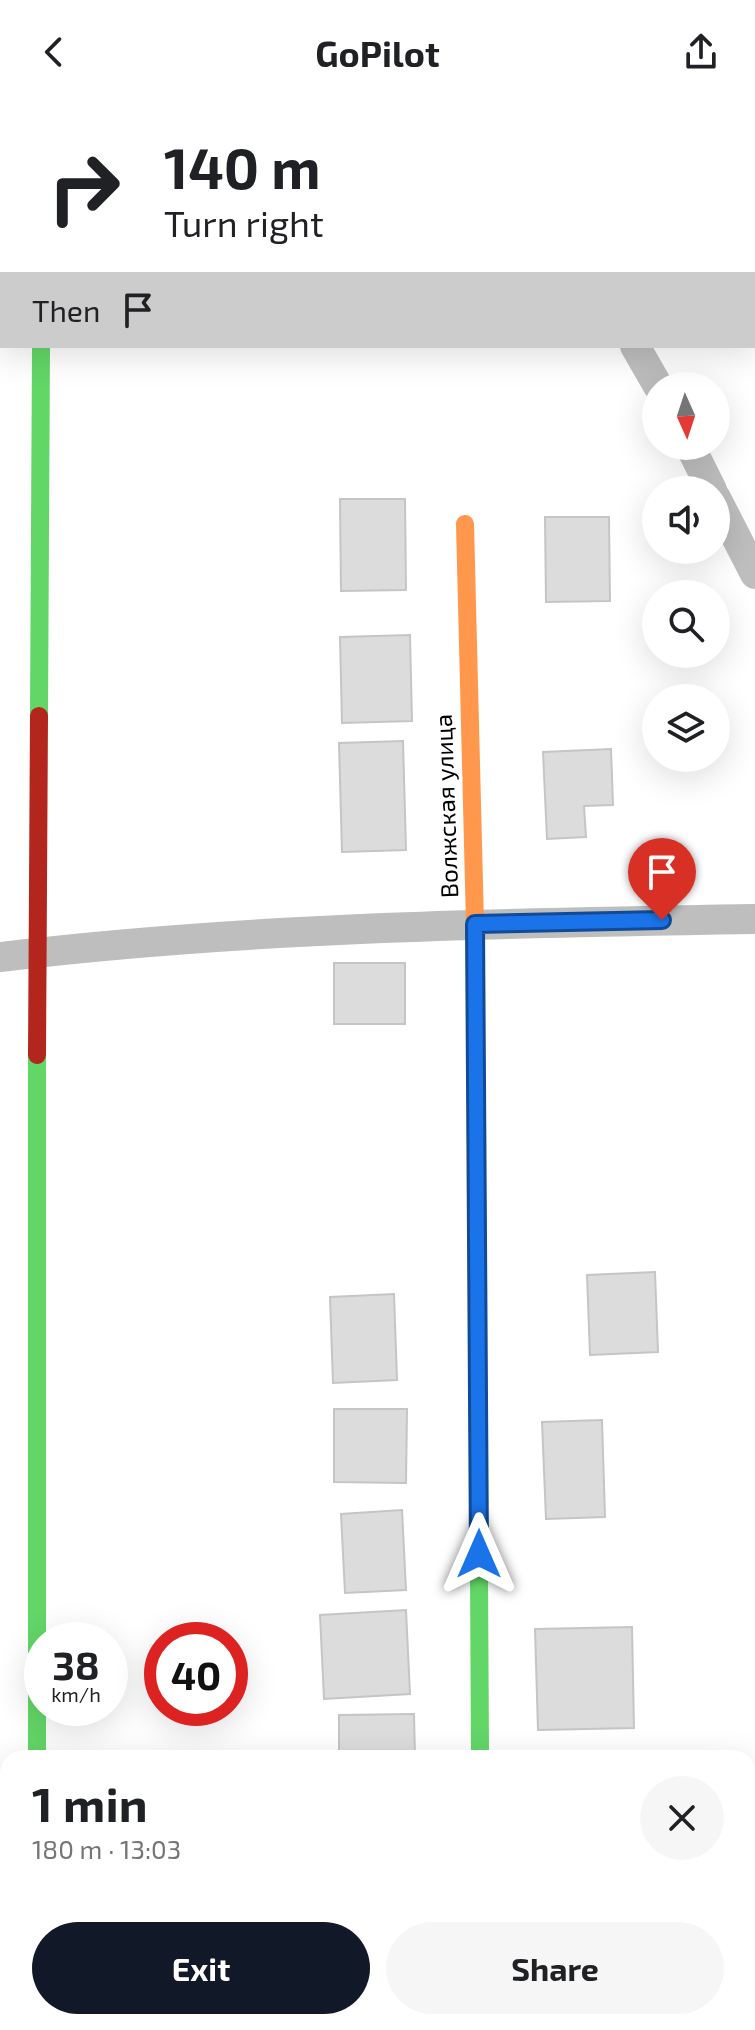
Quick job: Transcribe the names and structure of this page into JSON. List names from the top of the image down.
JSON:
{
  "streets": {
    "main road": ["Волжская улица"]
  },
  "north": "bottom",
  "page": {
    "header": "GoPilot",
    "turn": ["140 m", "Turn right"],
    "then": "Then",
    "speed": "38 km/h",
    "limit": "40",
    "heading": ["1 min", "180 m · 13:03"],
    "buttons": ["Exit", "Share"]
  }
}
